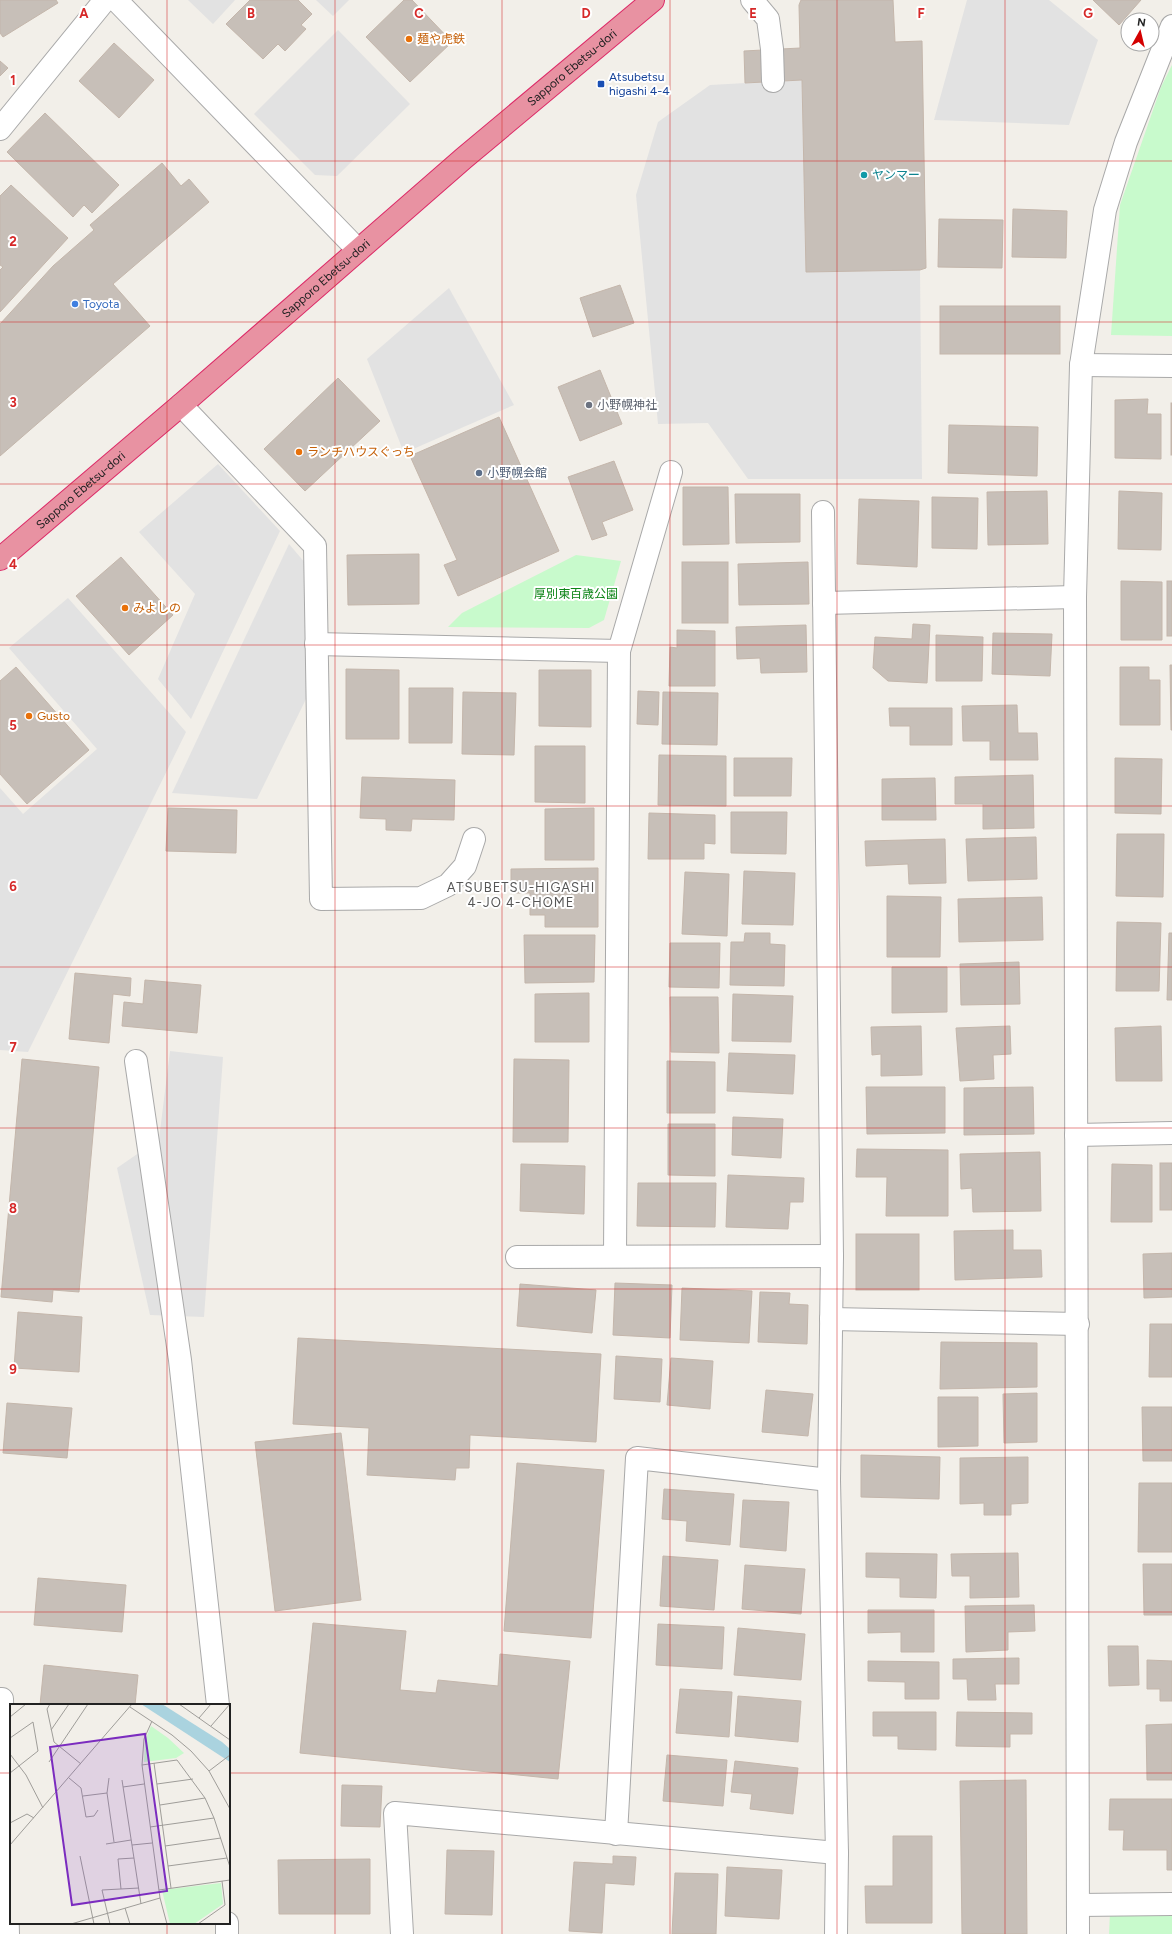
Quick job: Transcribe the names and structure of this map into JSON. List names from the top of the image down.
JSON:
{
  "streets": {
    "highway": ["Sapporo Ebetsu-dori"]
  },
  "districts": ["ATSUBETSU-HIGASHI 4-JO 4-CHOME"],
  "parks": ["厚別東百歳公園"],
  "places": {
    "other": [
      "麺や虎鉄",
      "ヤンマー",
      "Toyota",
      "小野幌神社",
      "ランチハウスぐっち",
      "小野幌会館",
      "みよしの",
      "Gusto"
    ],
    "transit": ["Atsubetsu higashi 4-4"]
  },
  "north": "top",
  "grid": {
    "columns": [
      "A",
      "B",
      "C",
      "D",
      "E",
      "F",
      "G"
    ],
    "rows": [
      "1",
      "2",
      "3",
      "4",
      "5",
      "6",
      "7",
      "8",
      "9"
    ]
  }
}
